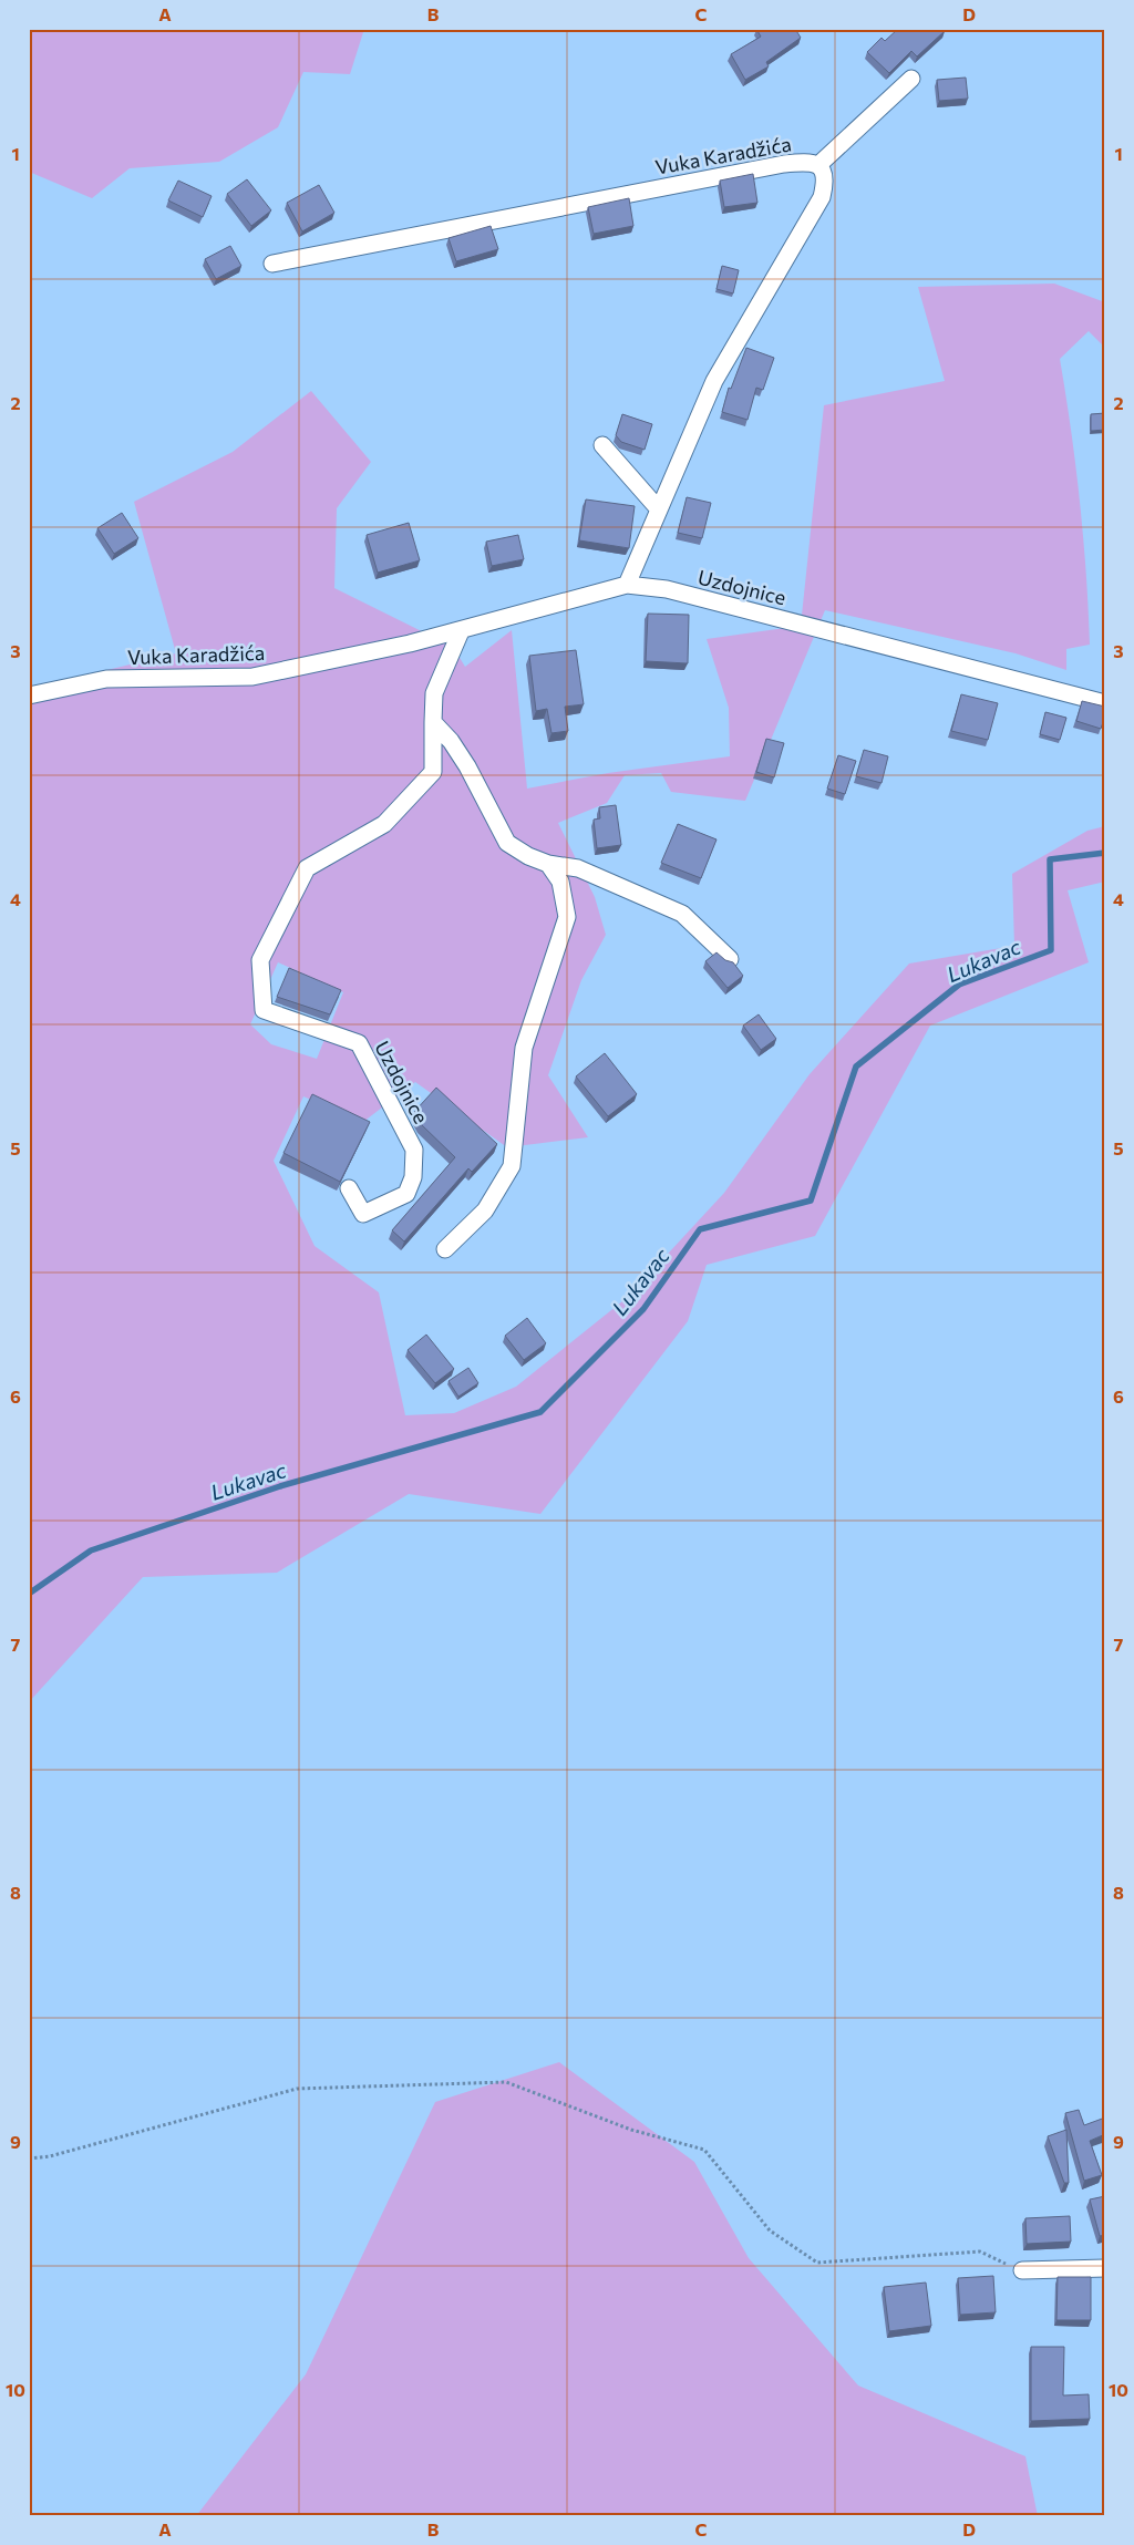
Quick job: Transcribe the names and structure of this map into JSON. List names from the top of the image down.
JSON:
{
  "streets": {
    "street": ["Vuka Karadžića", "Uzdojnice"]
  },
  "crossings": [
    ["Vuka Karadžića", "Uzdojnice"]
  ],
  "water": ["Lukavac"],
  "grid": {
    "columns": [
      "A",
      "B",
      "C",
      "D"
    ],
    "rows": [
      "1",
      "2",
      "3",
      "4",
      "5",
      "6",
      "7",
      "8",
      "9",
      "10"
    ]
  }
}
